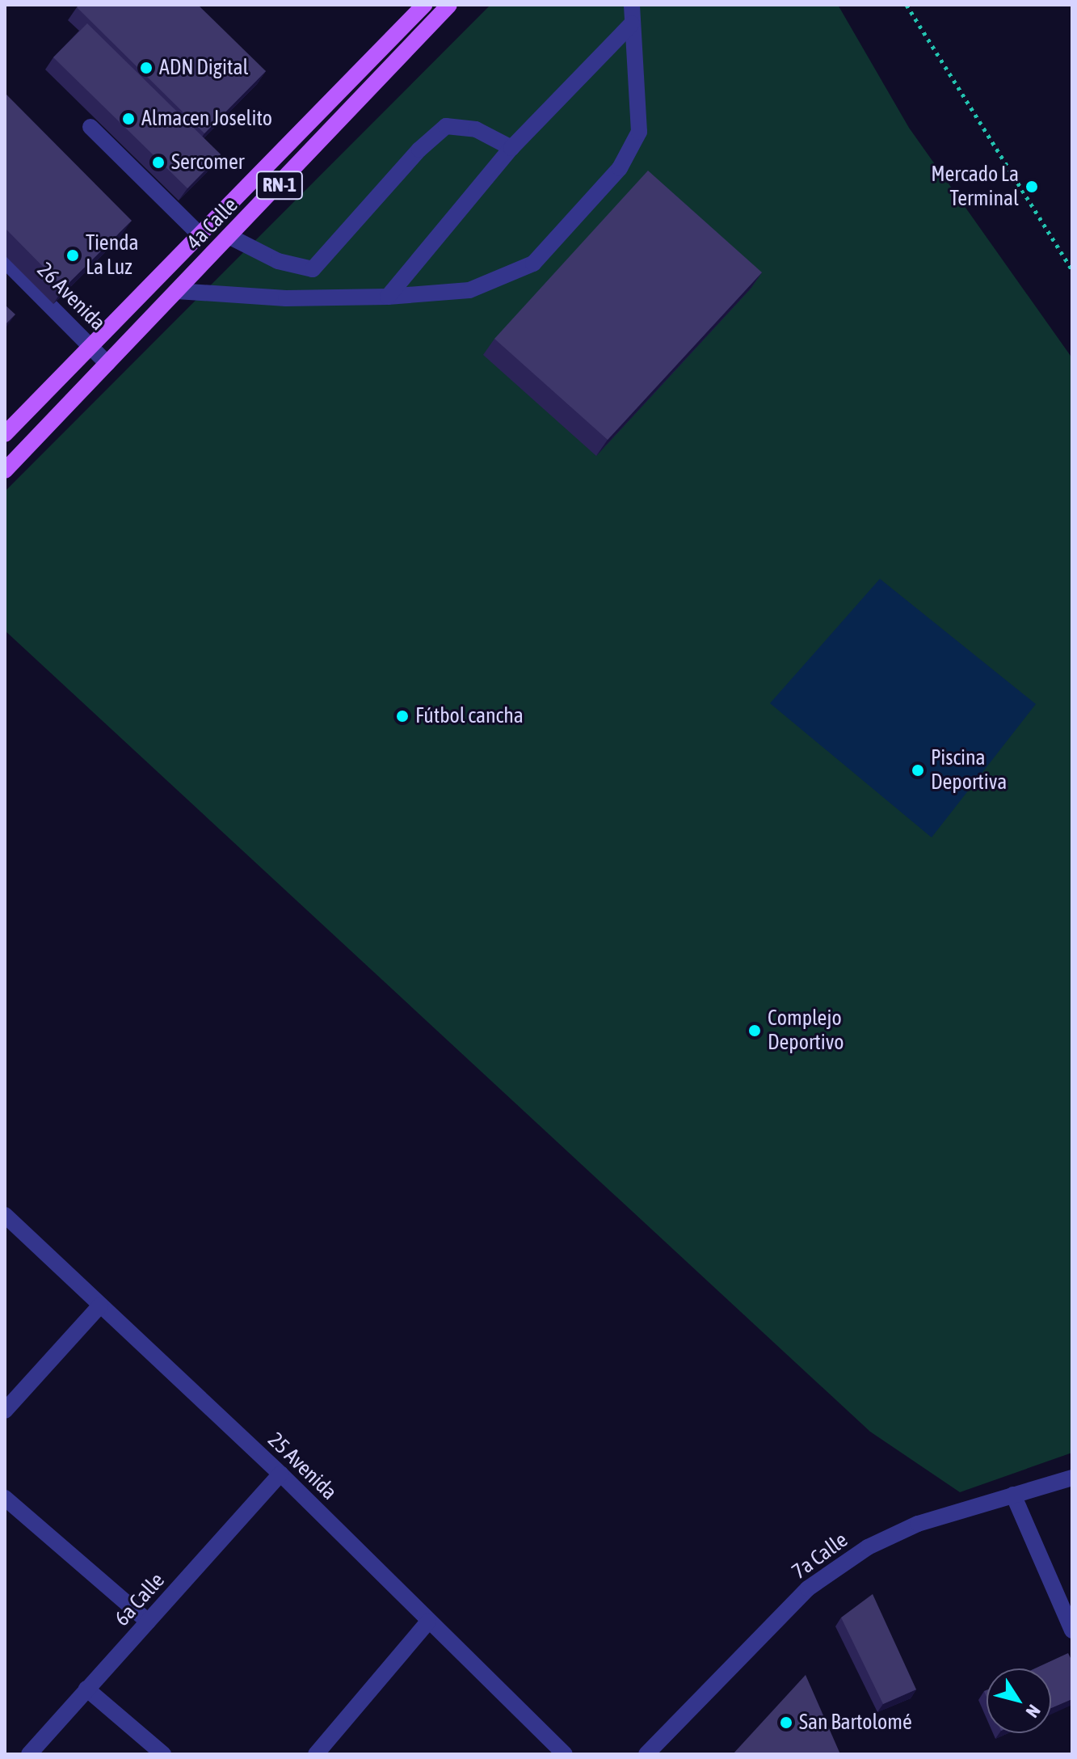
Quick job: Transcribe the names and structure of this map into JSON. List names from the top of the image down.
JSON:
{
  "streets": {
    "main road": ["RN-1", "4a Calle"],
    "street": [
      "26 Avenida",
      "25 Avenida",
      "7a Calle",
      "6a Calle"
    ]
  },
  "crossings": [
    ["4a Calle", "26 Avenida"],
    ["25 Avenida", "6a Calle"]
  ],
  "places": [
    "ADN Digital",
    "Almacen Joselito",
    "Sercomer",
    "Mercado La Terminal",
    "Tienda La Luz",
    "Fútbol cancha",
    "Piscina Deportiva",
    "Complejo Deportivo",
    "San Bartolomé"
  ],
  "north": "bottom right"
}
